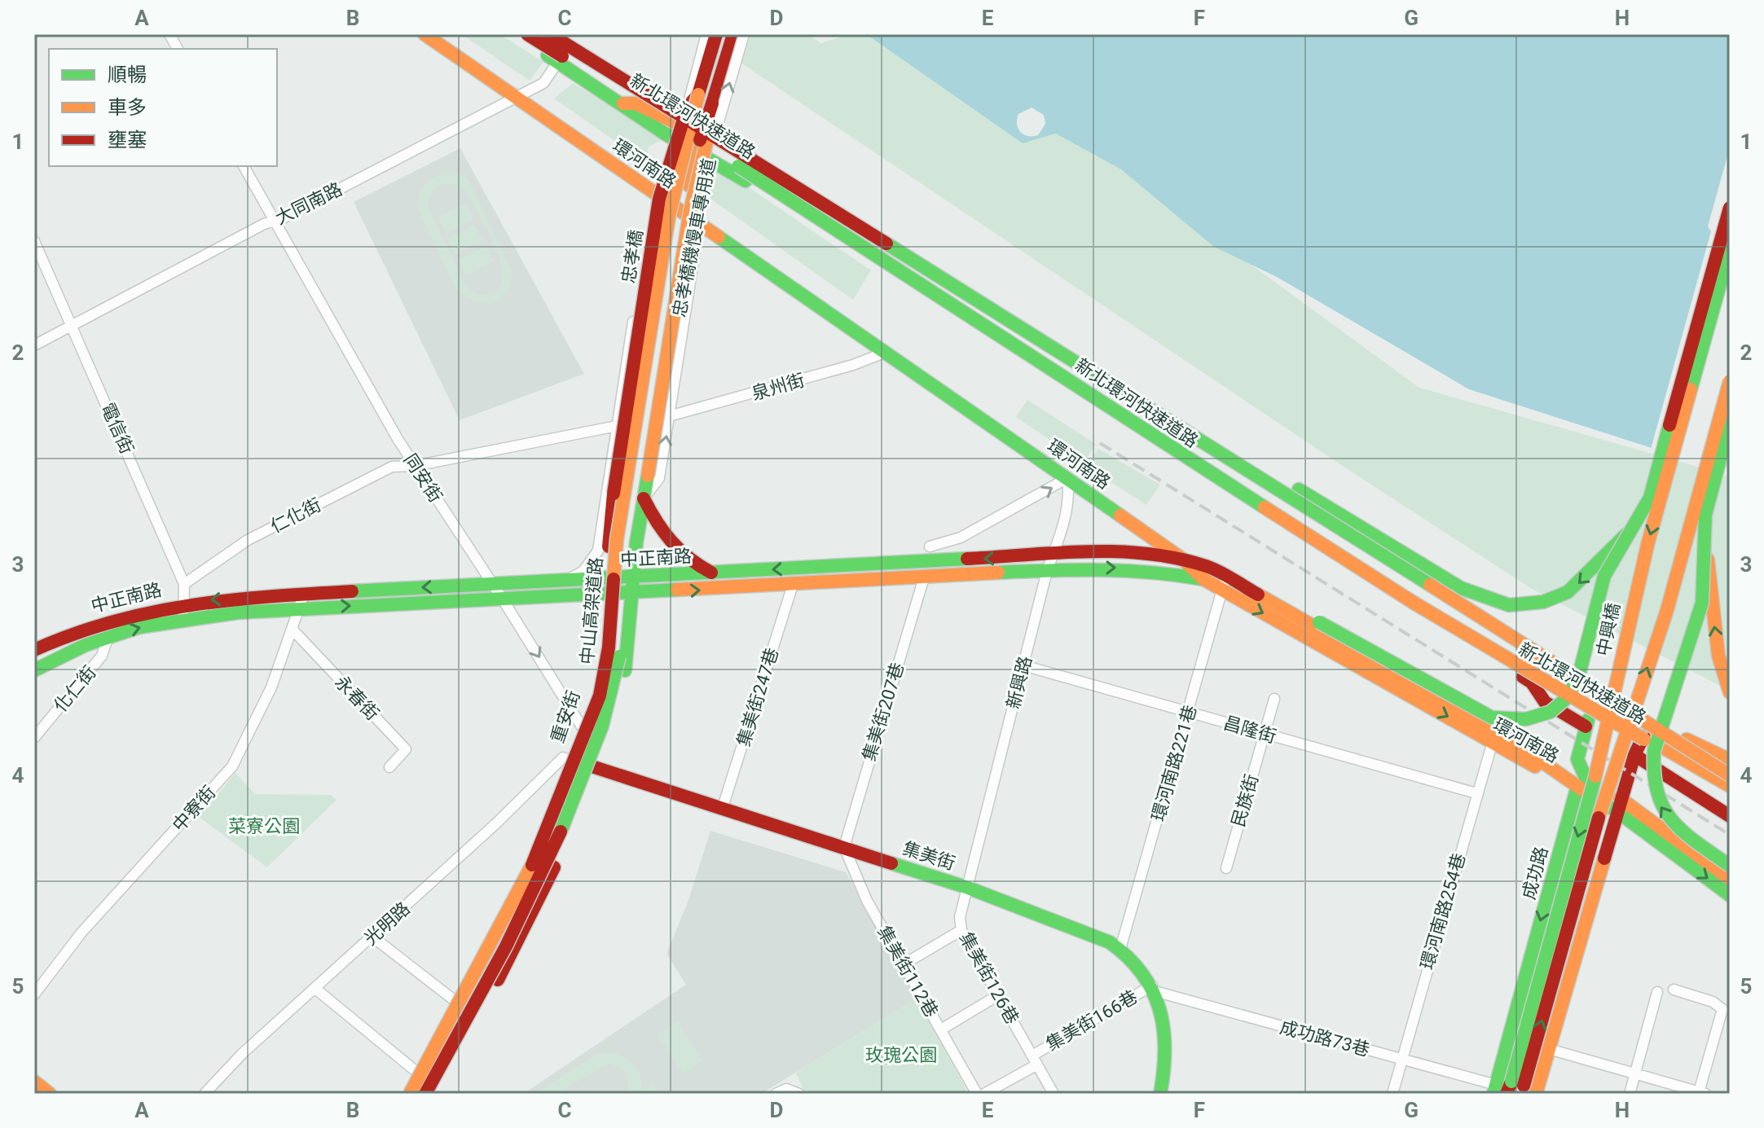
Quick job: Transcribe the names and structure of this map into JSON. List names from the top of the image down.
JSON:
{
  "streets": {
    "main road": [
      "新北環河快速道路",
      "環河南路",
      "忠孝橋",
      "中正南路",
      "中山高架道路",
      "中興橋",
      "重安街",
      "集美街",
      "成功路"
    ],
    "street": [
      "大同南路",
      "忠孝橋機慢車專用道",
      "泉州街",
      "電信街",
      "同安街",
      "仁化街",
      "新興路",
      "化仁街",
      "集美街247巷",
      "永春街",
      "集美街207巷",
      "昌隆街",
      "環河南路221巷",
      "民族街",
      "中寮街",
      "環河南路254巷",
      "光明路",
      "集美街112巷",
      "集美街126巷",
      "集美街166巷",
      "成功路73巷"
    ]
  },
  "crossings": [
    ["環河南路", "大同南路"],
    ["環河南路", "泉州街"],
    ["環河南路", "中正南路"],
    ["環河南路", "新興路"],
    ["環河南路", "重安街"],
    ["環河南路", "環河南路221巷"],
    ["環河南路", "成功路"],
    ["環河南路", "環河南路254巷"],
    ["大同南路", "電信街"],
    ["大同南路", "同安街"],
    ["忠孝橋", "中山高架道路"],
    ["忠孝橋", "重安街"],
    ["泉州街", "重安街"],
    ["電信街", "仁化街"],
    ["電信街", "中正南路"],
    ["同安街", "仁化街"],
    ["同安街", "中正南路"],
    ["同安街", "重安街"],
    ["中正南路", "新興路"],
    ["中正南路", "化仁街"],
    ["中正南路", "集美街247巷"],
    ["中正南路", "集美街207巷"],
    ["中正南路", "重安街"],
    ["中正南路", "中寮街"],
    ["中興橋", "成功路"],
    ["中興橋", "成功路73巷"],
    ["新興路", "昌隆街"],
    ["新興路", "集美街"],
    ["新興路", "集美街126巷"],
    ["集美街247巷", "集美街"],
    ["永春街", "中寮街"],
    ["集美街207巷", "集美街"],
    ["集美街207巷", "集美街112巷"],
    ["重安街", "集美街"],
    ["重安街", "光明路"],
    ["昌隆街", "環河南路221巷"],
    ["昌隆街", "民族街"],
    ["昌隆街", "環河南路254巷"],
    ["環河南路221巷", "集美街"],
    ["集美街", "光明路"],
    ["集美街", "集美街112巷"],
    ["集美街", "集美街126巷"],
    ["集美街", "集美街166巷"],
    ["集美街", "成功路73巷"],
    ["成功路", "成功路73巷"],
    ["環河南路254巷", "成功路73巷"],
    ["集美街126巷", "集美街166巷"],
    ["集美街166巷", "成功路73巷"]
  ],
  "one_way": ["忠孝橋機慢車專用道"],
  "parks": ["菜寮公園", "玫瑰公園"],
  "legend": ["順暢", "車多", "壅塞"],
  "grid": {
    "columns": [
      "A",
      "B",
      "C",
      "D",
      "E",
      "F",
      "G",
      "H"
    ],
    "rows": [
      "1",
      "2",
      "3",
      "4",
      "5"
    ]
  }
}
